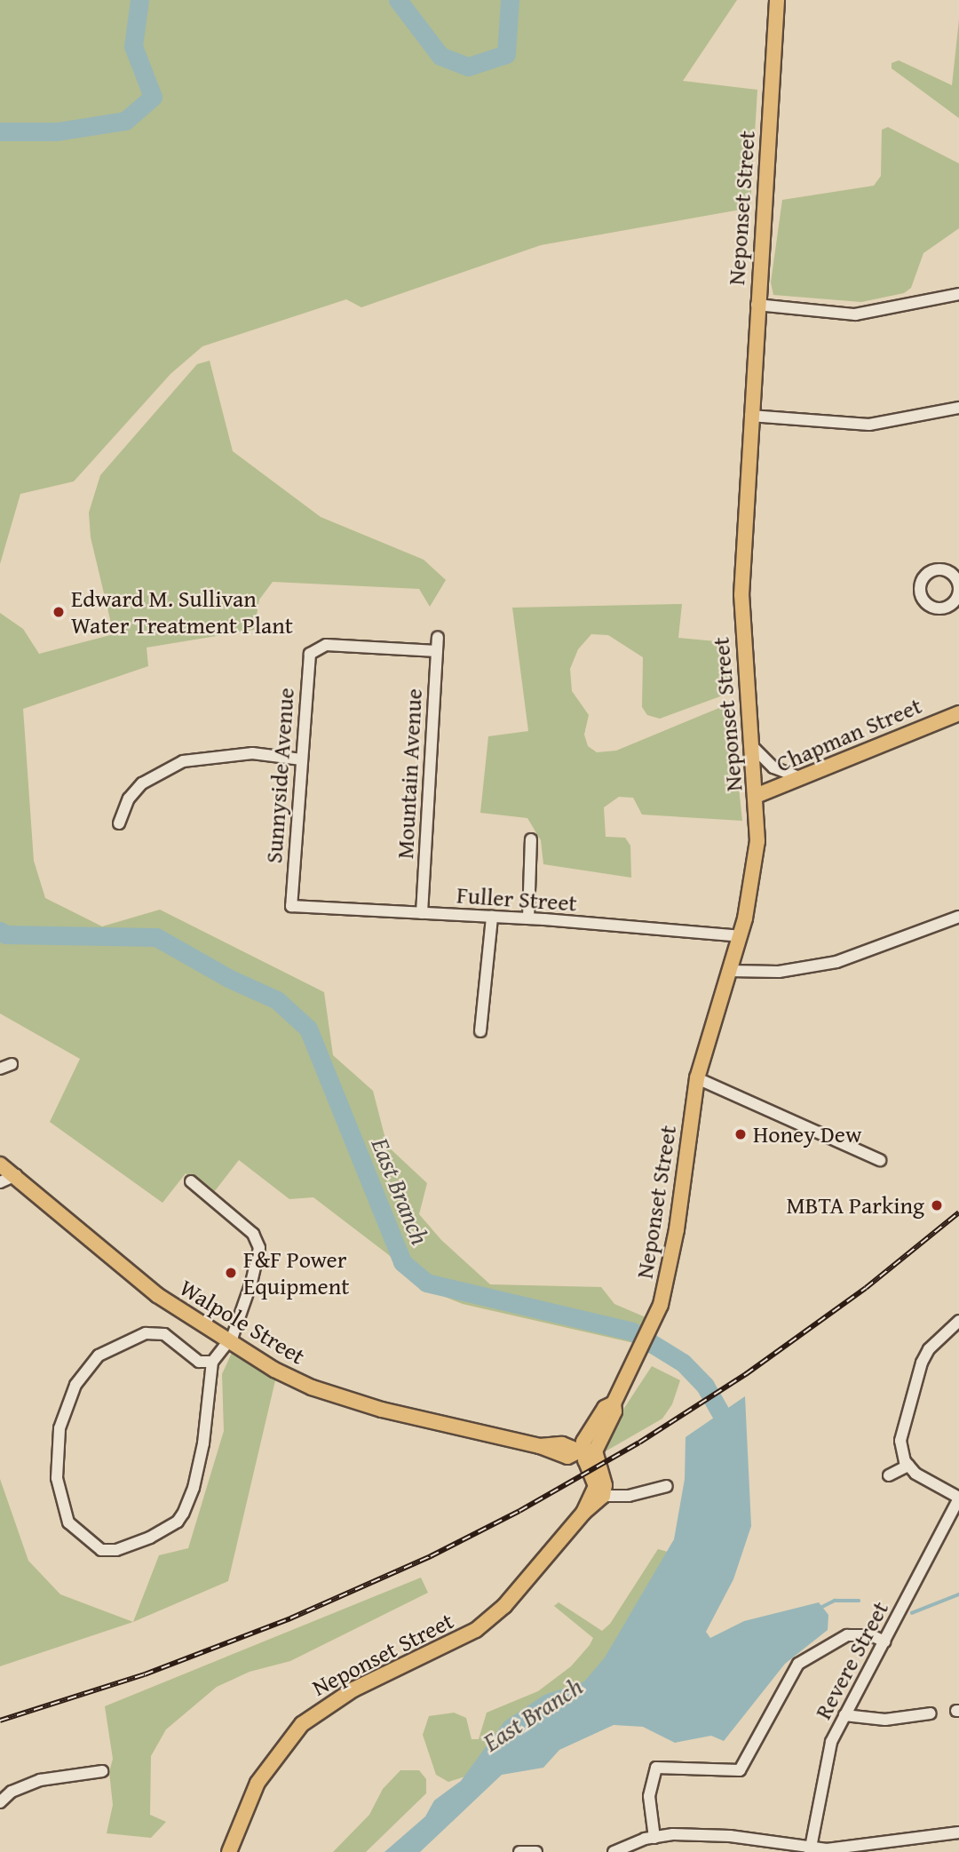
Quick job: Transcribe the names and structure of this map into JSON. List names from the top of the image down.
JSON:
{
  "streets": {
    "main road": ["Neponset Street", "Chapman Street", "Walpole Street"],
    "street": [
      "Mountain Avenue",
      "Sunnyside Avenue",
      "Fuller Street",
      "Revere Street"
    ]
  },
  "crossings": [
    ["Neponset Street", "Chapman Street"],
    ["Neponset Street", "Fuller Street"],
    ["Neponset Street", "Walpole Street"],
    ["Mountain Avenue", "Sunnyside Avenue"],
    ["Mountain Avenue", "Fuller Street"],
    ["Sunnyside Avenue", "Fuller Street"]
  ],
  "water": ["East Branch"],
  "places": [
    "Edward M. Sullivan Water Treatment Plant",
    "Honey Dew",
    "MBTA Parking",
    "F&F Power Equipment"
  ]
}
